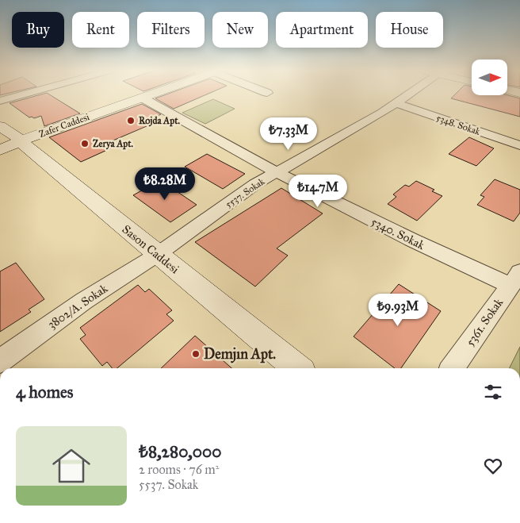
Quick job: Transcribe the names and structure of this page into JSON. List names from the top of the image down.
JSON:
{
  "streets": {
    "main road": ["Zafer Caddesi", "Sason Caddesi"],
    "street": [
      "5348. Sokak",
      "5537. Sokak",
      "5340. Sokak",
      "3802/A. Sokak",
      "5361. Sokak"
    ]
  },
  "crossings": [
    ["5348. Sokak", "5537. Sokak"],
    ["Zafer Caddesi", "5340. Sokak"],
    ["Zafer Caddesi", "Sason Caddesi"],
    ["5537. Sokak", "5340. Sokak"],
    ["5537. Sokak", "Sason Caddesi"],
    ["5537. Sokak", "3802/A. Sokak"],
    ["5340. Sokak", "5361. Sokak"],
    ["Sason Caddesi", "3802/A. Sokak"]
  ],
  "places": ["Rojda Apt.", "Zerya Apt.", "Demjın Apt."],
  "north": "right",
  "page": {
    "chip": [
      "Buy",
      "Rent",
      "Filters",
      "New",
      "Apartment",
      "House"
    ],
    "price": [
      "₺7.33M",
      "₺8.28M",
      "₺14.7M",
      "₺9.93M"
    ],
    "heading": "4 homes",
    "list": [
      {
        "name": "₺8,280,000",
        "note": "2 rooms · 76 m² · 5537. Sokak"
      }
    ]
  }
}
